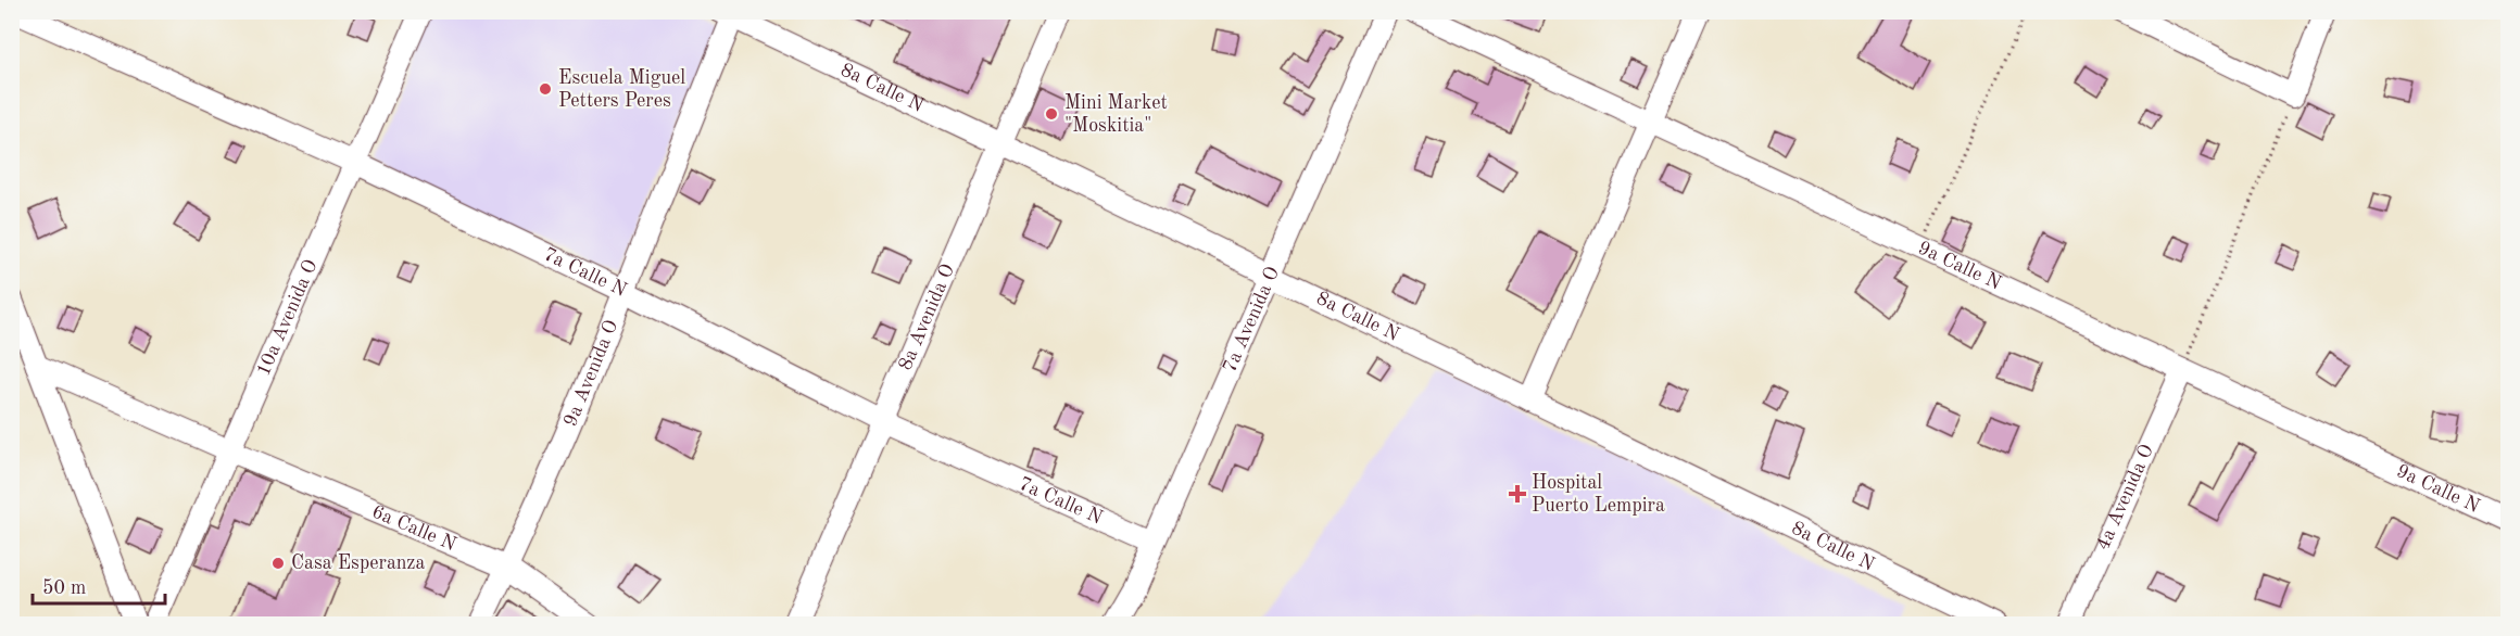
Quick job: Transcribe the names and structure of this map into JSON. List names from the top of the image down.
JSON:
{
  "streets": {
    "street": [
      "8a Calle N",
      "9a Calle N",
      "7a Calle N",
      "10a Avenida O",
      "8a Avenida O",
      "7a Avenida O",
      "9a Avenida O",
      "4a Avenida O",
      "6a Calle N"
    ]
  },
  "crossings": [
    ["8a Calle N", "8a Avenida O"],
    ["8a Calle N", "7a Avenida O"],
    ["8a Calle N", "9a Avenida O"],
    ["9a Calle N", "4a Avenida O"],
    ["7a Calle N", "10a Avenida O"],
    ["7a Calle N", "8a Avenida O"],
    ["7a Calle N", "7a Avenida O"],
    ["7a Calle N", "9a Avenida O"],
    ["10a Avenida O", "6a Calle N"],
    ["9a Avenida O", "6a Calle N"]
  ],
  "places": {
    "other": ["Escuela Miguel Petters Peres", "Mini Market \"Moskitia\"", "Casa Esperanza"],
    "health": ["Hospital Puerto Lempira"]
  },
  "scale_bar": "50 m"
}
